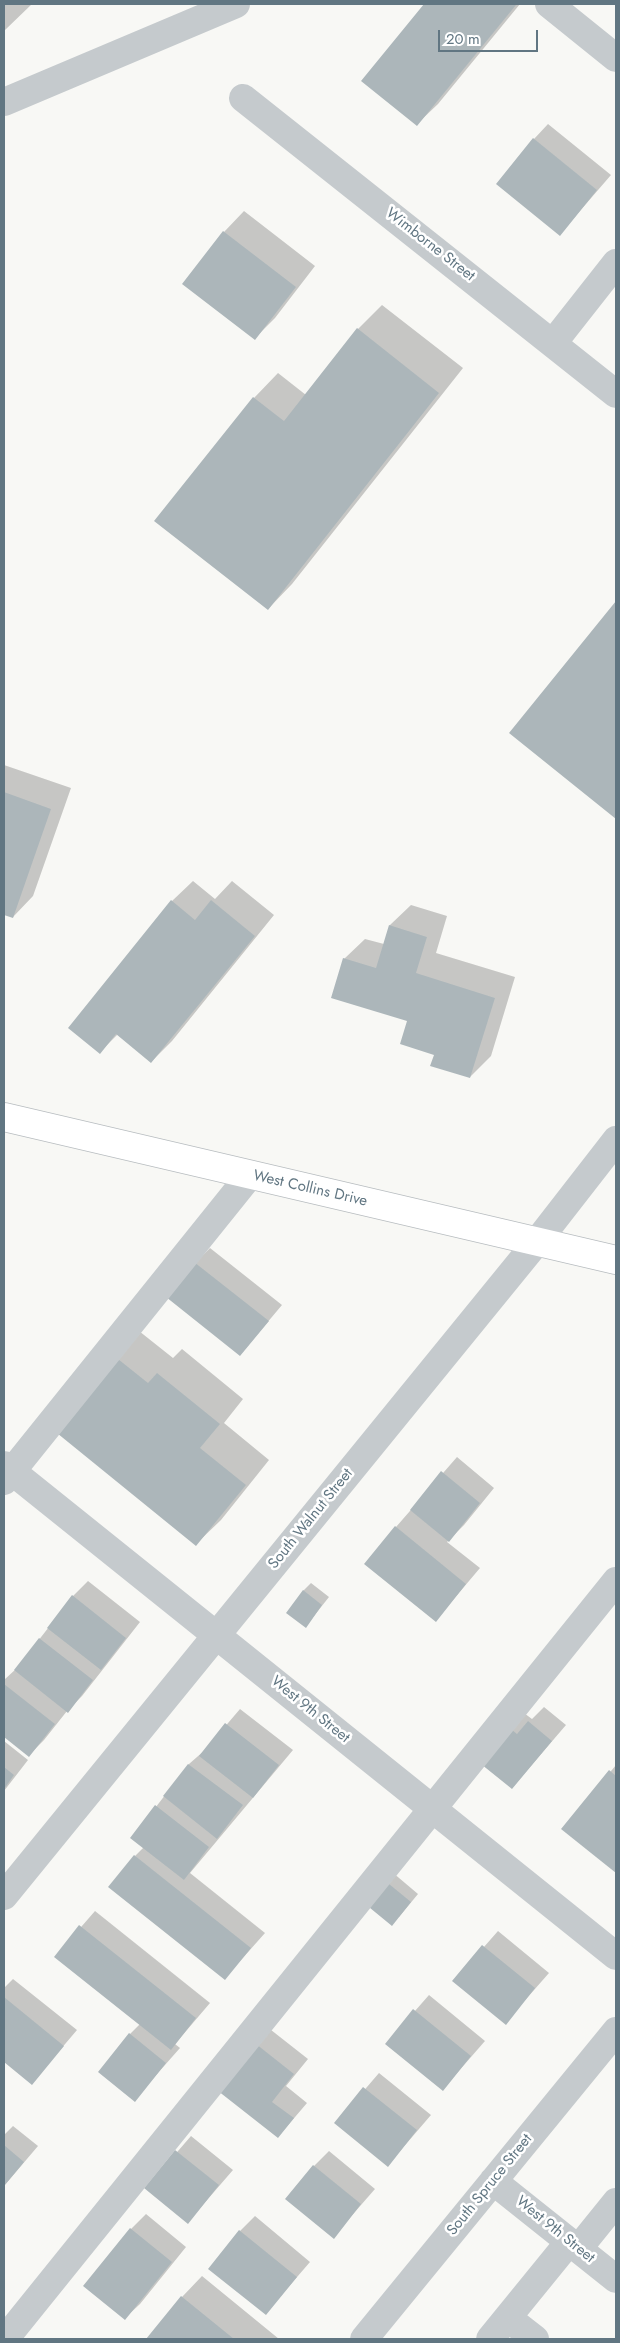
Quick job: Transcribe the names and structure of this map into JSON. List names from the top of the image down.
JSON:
{
  "streets": {
    "main road": ["West Collins Drive"],
    "street": [
      "Wimborne Street",
      "South Walnut Street",
      "West 9th Street",
      "South Spruce Street"
    ]
  },
  "crossings": [
    ["West Collins Drive", "South Walnut Street"],
    ["South Walnut Street", "West 9th Street"],
    ["West 9th Street", "South Spruce Street"]
  ],
  "scale_bar": "20 m"
}
